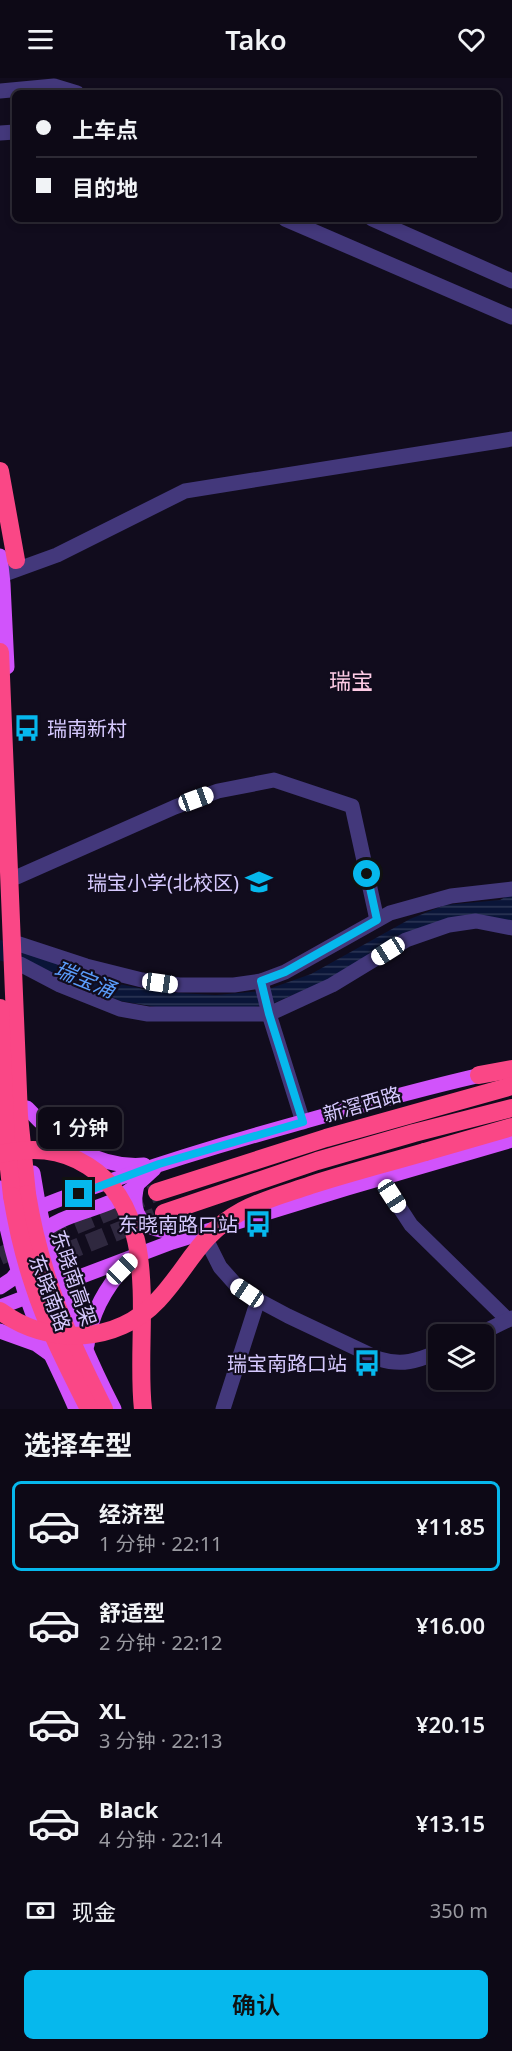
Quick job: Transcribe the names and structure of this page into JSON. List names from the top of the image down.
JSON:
{
  "streets": {
    "highway": ["新滘西路", "东晓南高架"],
    "main road": ["东晓南路"]
  },
  "districts": ["瑞宝"],
  "water": ["瑞宝涌"],
  "places": {
    "bus stop": ["瑞南新村", "东晓南路口站", "瑞宝南路口站"],
    "school or university": ["瑞宝小学(北校区)"]
  },
  "page": {
    "header": "Tako",
    "banner": ["上车点", "目的地"],
    "bubble": "1 分钟",
    "heading": "选择车型",
    "list": [
      {
        "name": "经济型",
        "note": "1 分钟 · 22:11",
        "value": "¥11.85"
      },
      {
        "name": "舒适型",
        "note": "2 分钟 · 22:12",
        "value": "¥16.00"
      },
      {
        "name": "XL",
        "note": "3 分钟 · 22:13",
        "value": "¥20.15"
      },
      {
        "name": "Black",
        "note": "4 分钟 · 22:14",
        "value": "¥13.15"
      }
    ],
    "pay": ["现金", "350 m"],
    "buttons": "确认"
  }
}
